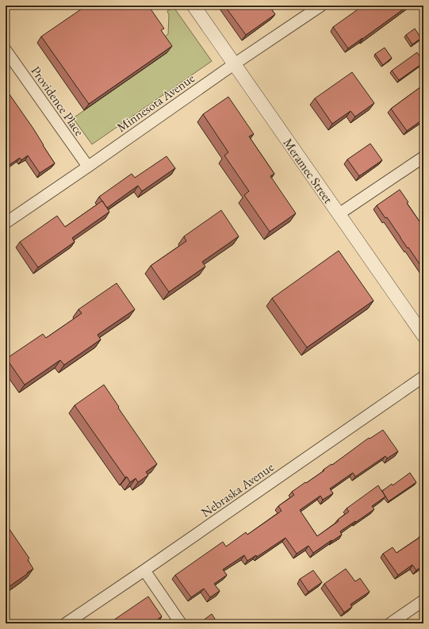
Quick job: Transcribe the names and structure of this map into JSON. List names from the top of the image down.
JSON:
{
  "streets": {
    "street": [
      "Providence Place",
      "Minnesota Avenue",
      "Meramec Street",
      "Nebraska Avenue"
    ]
  },
  "crossings": [
    ["Providence Place", "Minnesota Avenue"],
    ["Minnesota Avenue", "Meramec Street"]
  ]
}
